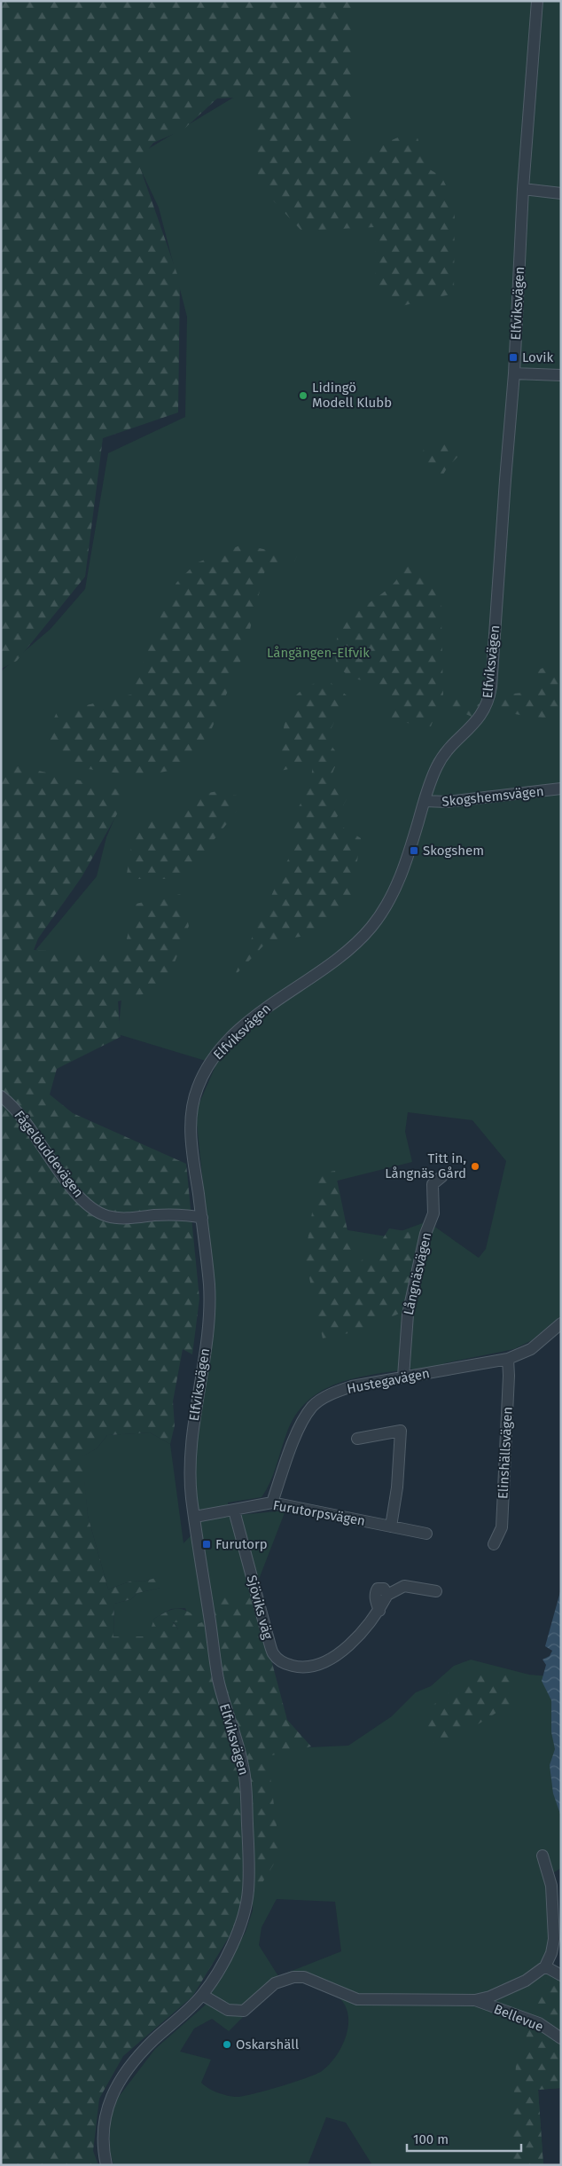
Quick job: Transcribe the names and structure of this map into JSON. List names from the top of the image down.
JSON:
{
  "streets": {
    "street": [
      "Elfviksvägen",
      "Skogshemsvägen",
      "Fågelöuddevägen",
      "Långnäsvägen",
      "Hustegavägen",
      "Elinshällsvägen",
      "Furutorpsvägen",
      "Sjöviks väg",
      "Bellevue"
    ]
  },
  "crossings": [
    ["Elfviksvägen", "Skogshemsvägen"],
    ["Elfviksvägen", "Fågelöuddevägen"],
    ["Elfviksvägen", "Furutorpsvägen"],
    ["Långnäsvägen", "Hustegavägen"],
    ["Hustegavägen", "Elinshällsvägen"],
    ["Hustegavägen", "Furutorpsvägen"],
    ["Furutorpsvägen", "Sjöviks väg"]
  ],
  "parks": ["Långängen-Elfvik"],
  "places": {
    "transit": ["Lovik", "Skogshem", "Furutorp"],
    "other": ["Lidingö Modell Klubb", "Titt in, Långnäs Gård", "Oskarshäll"]
  },
  "scale_bar": "100 m"
}
